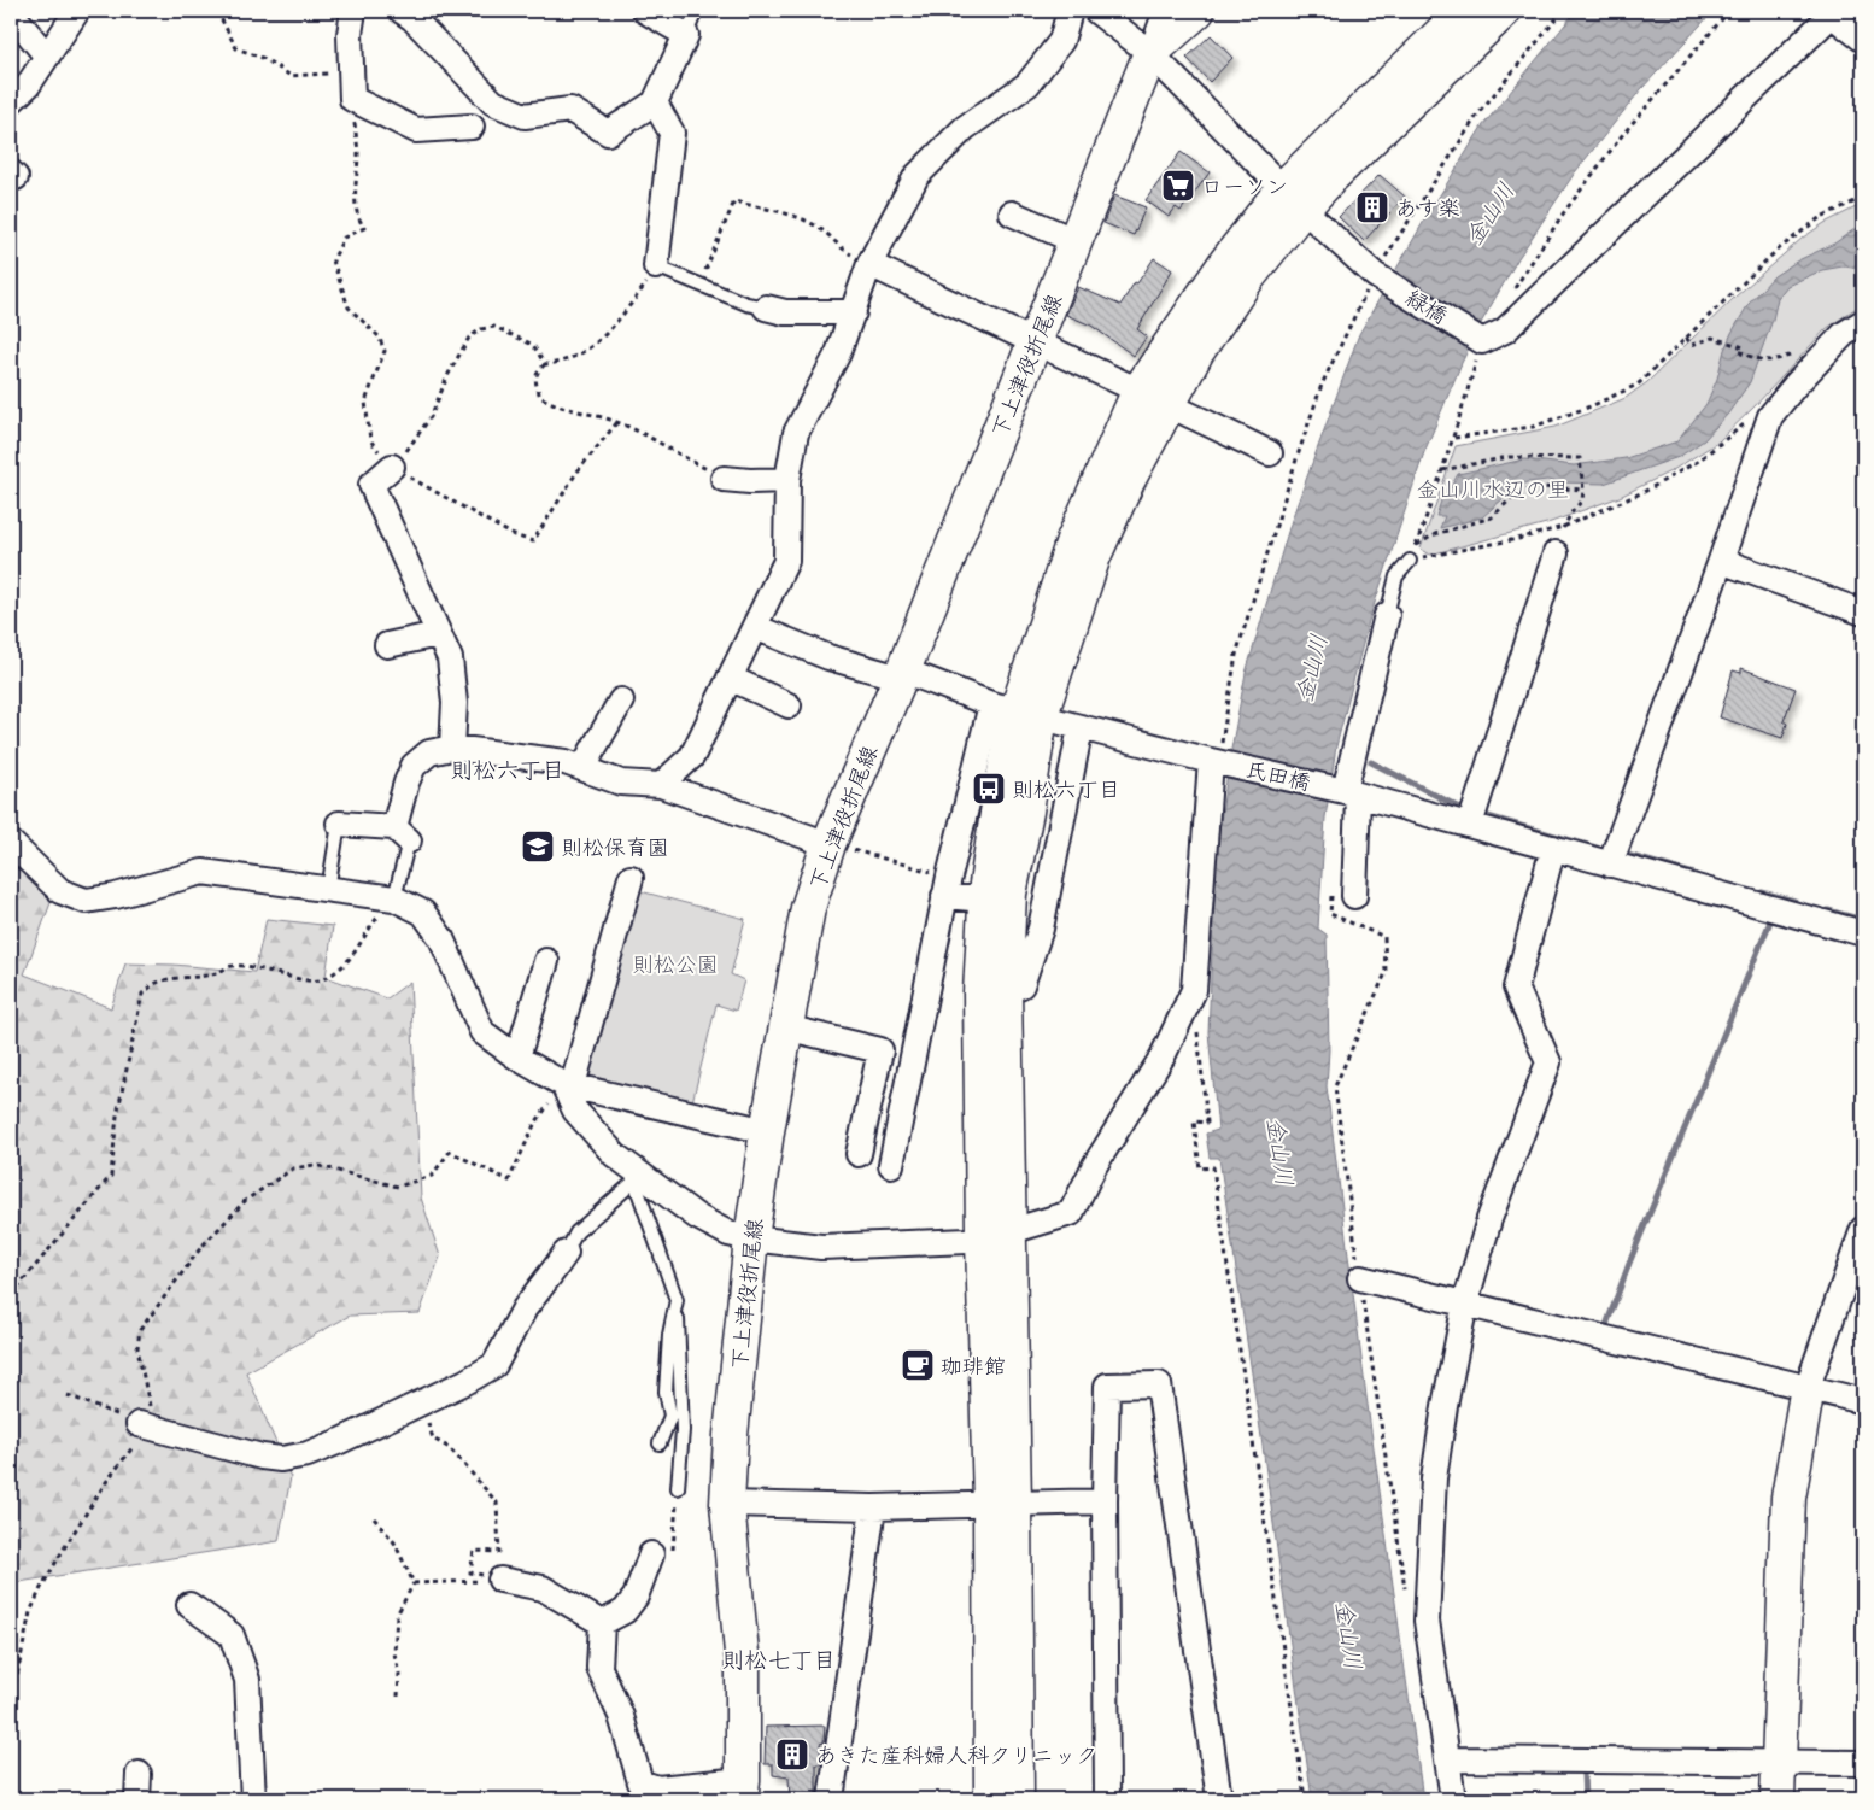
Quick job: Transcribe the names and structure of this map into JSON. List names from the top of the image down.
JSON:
{
  "streets": {
    "street": ["緑橋", "下上津役折尾線", "氏田橋"]
  },
  "crossings": [
    ["緑橋", "下上津役折尾線"],
    ["下上津役折尾線", "氏田橋"]
  ],
  "districts": ["則松六丁目", "則松七丁目"],
  "water": ["金山川"],
  "parks": ["金山川水辺の里", "則松公園"],
  "places": {
    "supermarket": ["ローソン"],
    "building": ["あす楽", "あきた産科婦人科クリニック"],
    "bus stop": ["則松六丁目"],
    "school or university": ["則松保育園"],
    "cafe": ["珈琲館"]
  }
}
